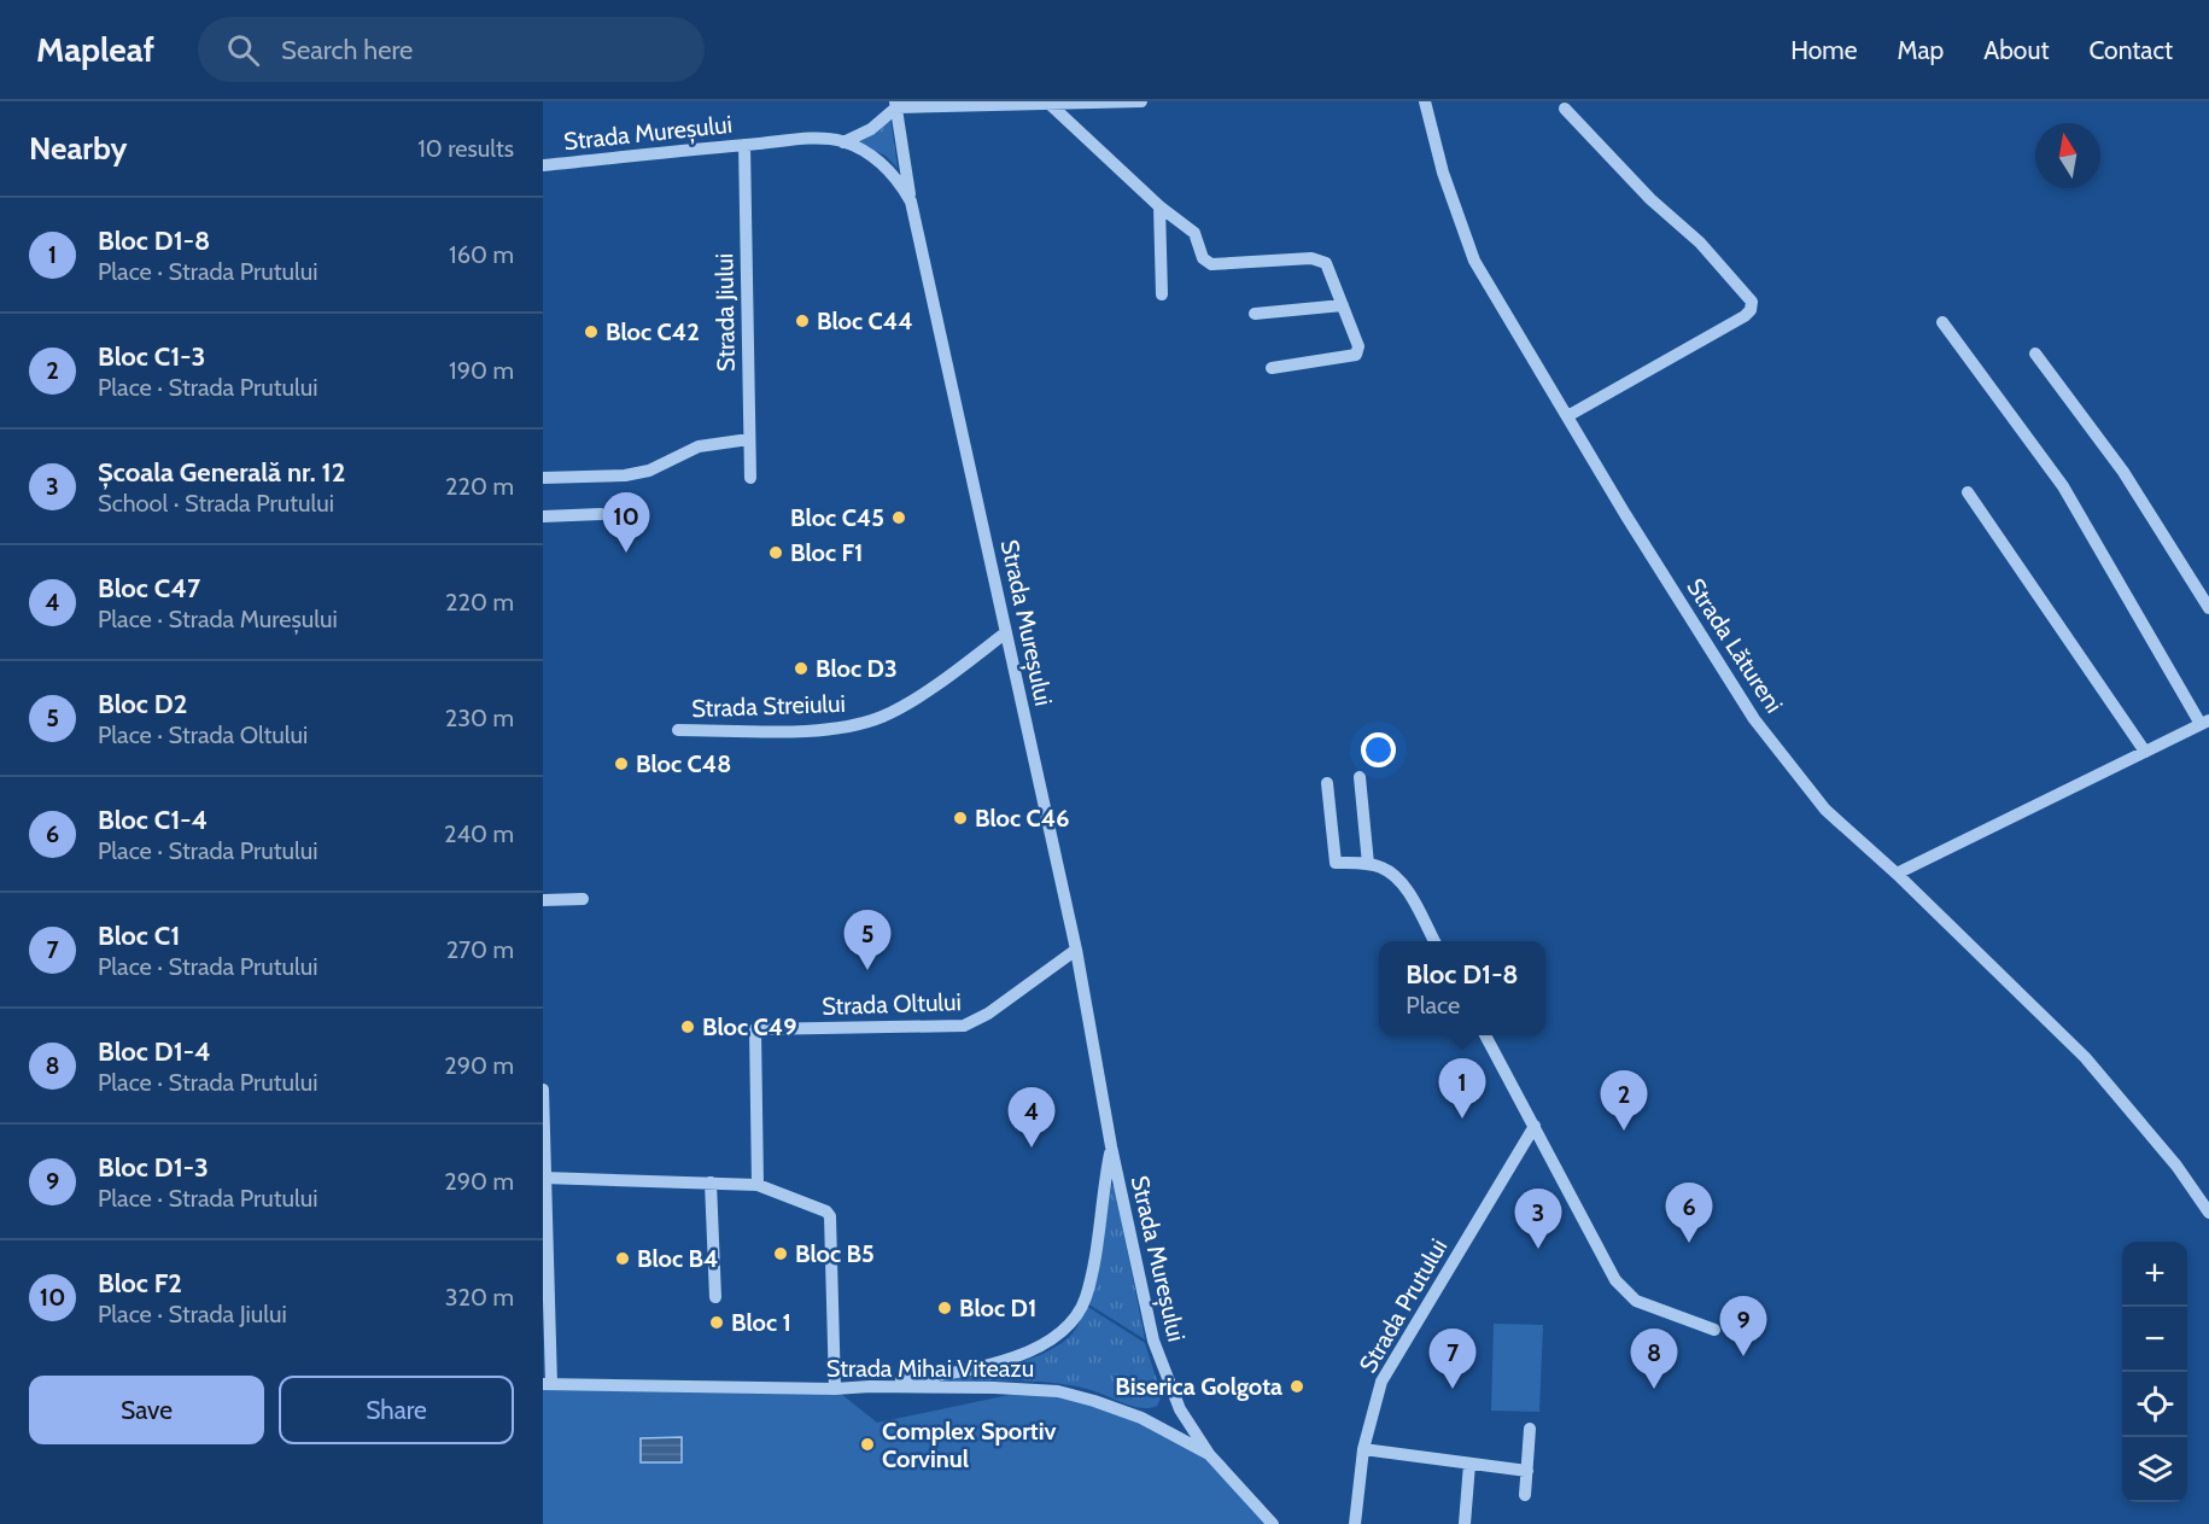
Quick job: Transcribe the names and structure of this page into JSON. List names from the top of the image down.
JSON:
{
  "streets": {
    "street": [
      "Strada Mureșului",
      "Strada Jiului",
      "Strada Lătureni",
      "Strada Streiului",
      "Strada Oltului",
      "Strada Prutului",
      "Strada Mihai Viteazu"
    ]
  },
  "crossings": [
    ["Strada Mureșului", "Strada Jiului"],
    ["Strada Mureșului", "Strada Streiului"],
    ["Strada Mureșului", "Strada Oltului"],
    ["Strada Mureșului", "Strada Mihai Viteazu"]
  ],
  "places": [
    "Bloc C44",
    "Bloc C42",
    "Bloc C45",
    "Bloc F1",
    "Bloc D3",
    "Bloc C48",
    "Bloc C46",
    "Bloc C49",
    "Bloc B5",
    "Bloc B4",
    "Bloc D1",
    "Bloc 1",
    "Biserica Golgota",
    "Complex Sportiv Corvinul"
  ],
  "north": "top",
  "page": {
    "header": "Mapleaf",
    "search": "Search here",
    "nav": [
      "Home",
      "Map",
      "About",
      "Contact"
    ],
    "heading": ["Nearby", "10 results"],
    "list": [
      {
        "mark": "1",
        "name": "Bloc D1-8",
        "note": "Place · Strada Prutului",
        "value": "160 m"
      },
      {
        "mark": "2",
        "name": "Bloc C1-3",
        "note": "Place · Strada Prutului",
        "value": "190 m"
      },
      {
        "mark": "3",
        "name": "Școala Generală nr. 12",
        "note": "School · Strada Prutului",
        "value": "220 m"
      },
      {
        "mark": "4",
        "name": "Bloc C47",
        "note": "Place · Strada Mureșului",
        "value": "220 m"
      },
      {
        "mark": "5",
        "name": "Bloc D2",
        "note": "Place · Strada Oltului",
        "value": "230 m"
      },
      {
        "mark": "6",
        "name": "Bloc C1-4",
        "note": "Place · Strada Prutului",
        "value": "240 m"
      },
      {
        "mark": "7",
        "name": "Bloc C1",
        "note": "Place · Strada Prutului",
        "value": "270 m"
      },
      {
        "mark": "8",
        "name": "Bloc D1-4",
        "note": "Place · Strada Prutului",
        "value": "290 m"
      },
      {
        "mark": "9",
        "name": "Bloc D1-3",
        "note": "Place · Strada Prutului",
        "value": "290 m"
      },
      {
        "mark": "10",
        "name": "Bloc F2",
        "note": "Place · Strada Jiului",
        "value": "320 m"
      }
    ],
    "pins": [
      "10",
      "5",
      "1",
      "2",
      "4",
      "6",
      "3",
      "9",
      "7",
      "8"
    ],
    "popup": ["Bloc D1-8", "Place"],
    "map_buttons": ["+", "−"],
    "buttons": ["Save", "Share"]
  }
}
